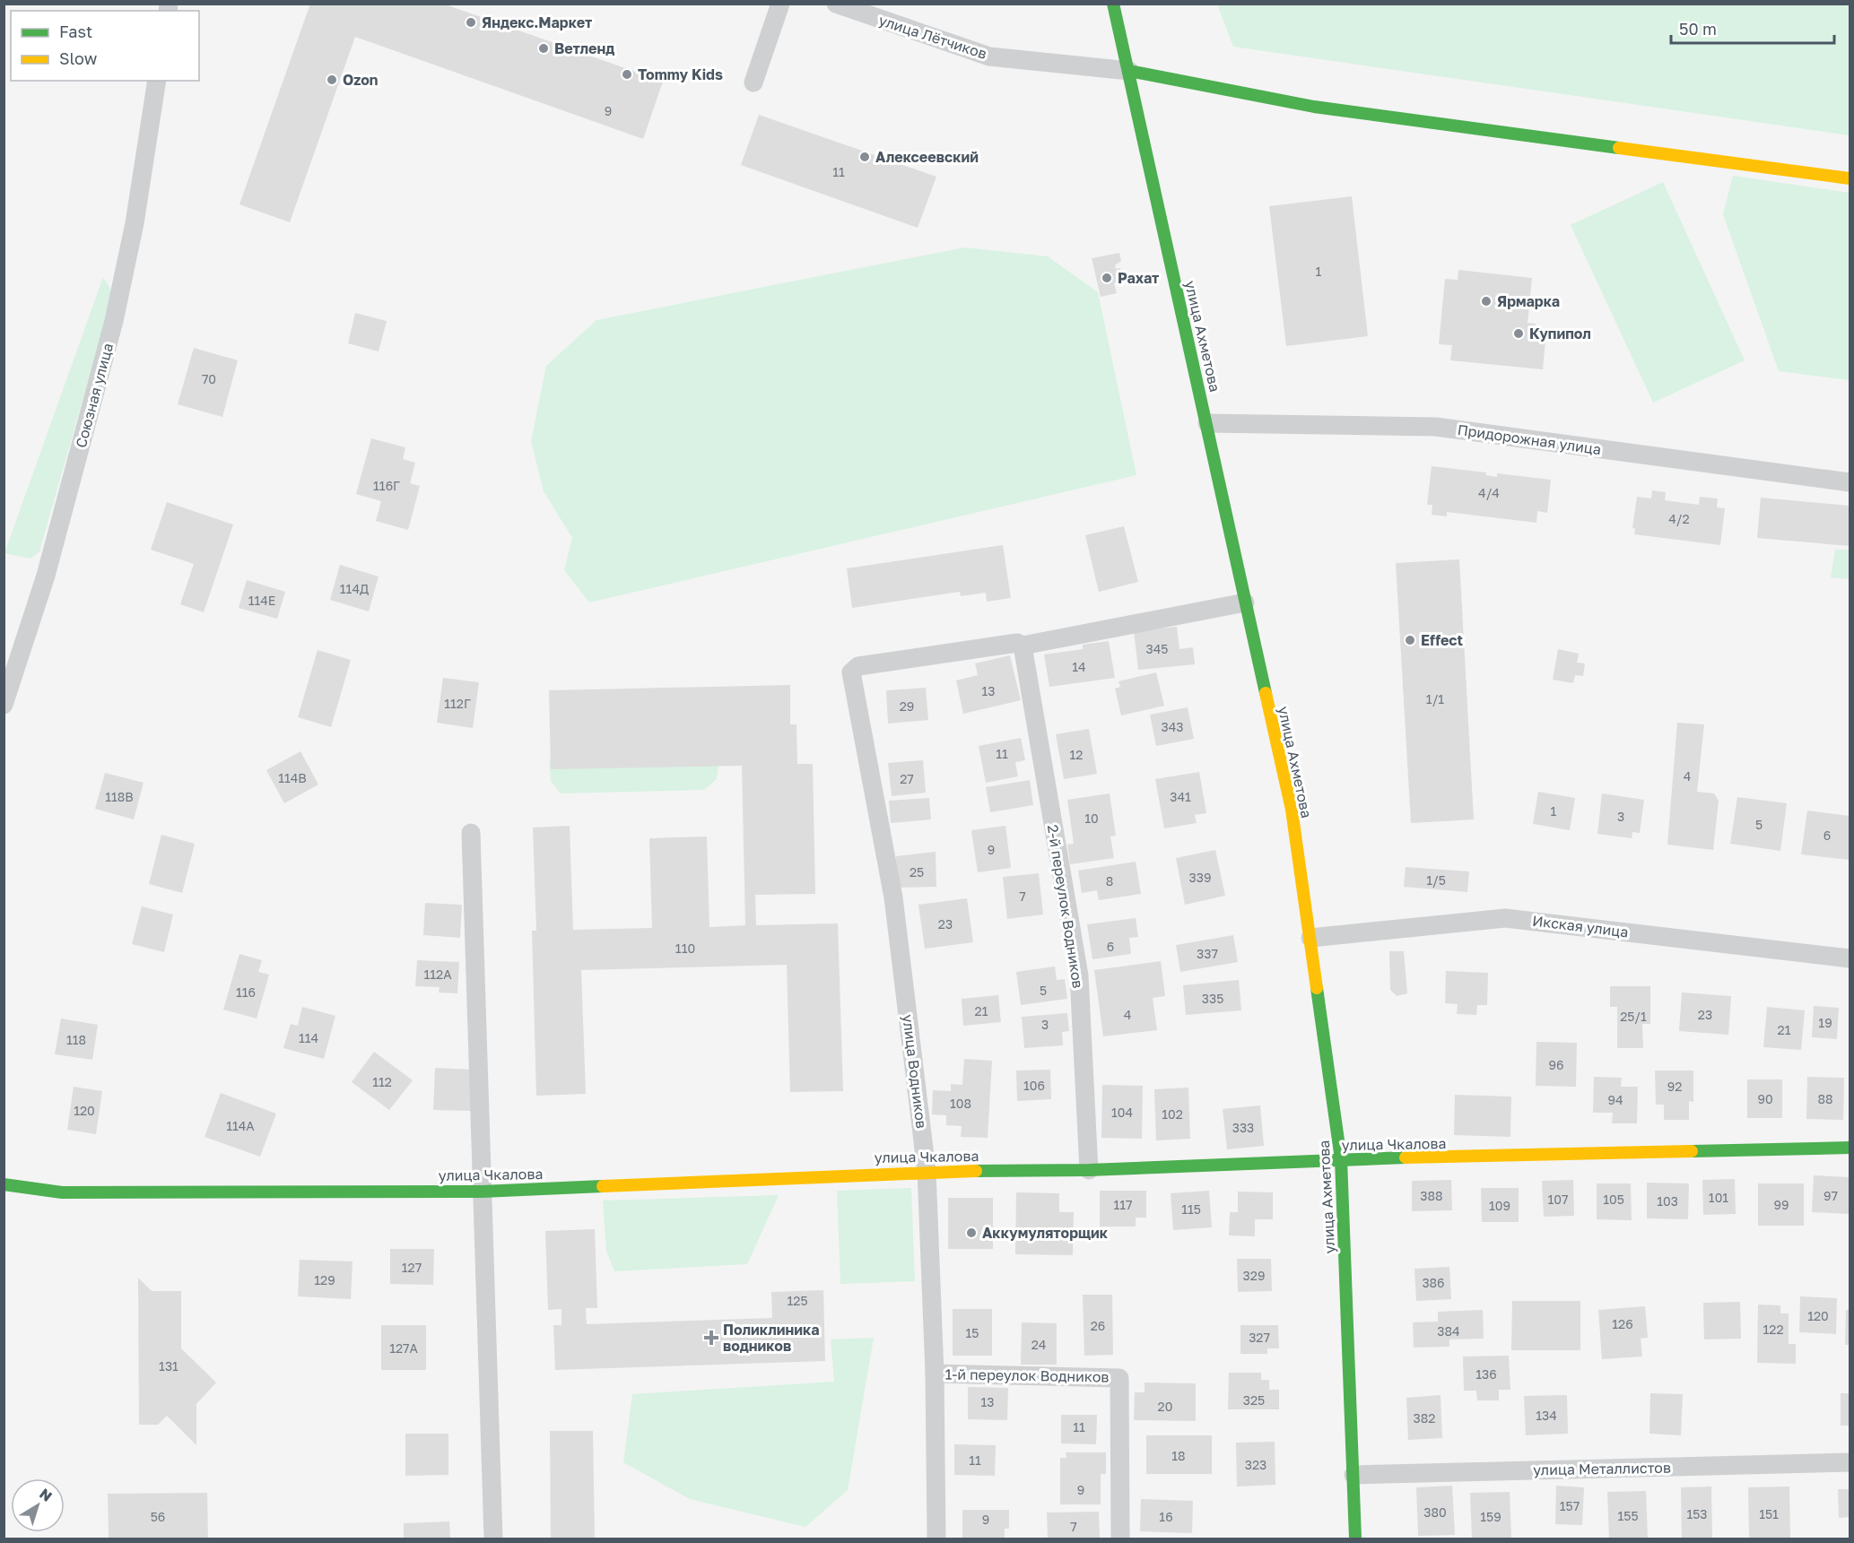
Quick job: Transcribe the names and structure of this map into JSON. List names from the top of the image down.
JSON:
{
  "streets": {
    "main road": ["улица Ахметова", "улица Чкалова"],
    "street": [
      "улица Лётчиков",
      "Союзная улица",
      "Придорожная улица",
      "2-й переулок Водников",
      "Икская улица",
      "улица Водников",
      "1-й переулок Водников",
      "улица Металлистов"
    ]
  },
  "crossings": [
    ["улица Лётчиков", "улица Ахметова"],
    ["улица Ахметова", "Придорожная улица"],
    ["улица Ахметова", "Икская улица"],
    ["улица Ахметова", "улица Чкалова"],
    ["улица Ахметова", "улица Металлистов"],
    ["2-й переулок Водников", "улица Водников"],
    ["2-й переулок Водников", "улица Чкалова"],
    ["улица Водников", "улица Чкалова"],
    ["улица Водников", "1-й переулок Водников"]
  ],
  "places": {
    "other": [
      "Яндекс.Маркет",
      "Ветленд",
      "Tommy Kids",
      "Ozon",
      "Алексеевский",
      "Рахат",
      "Ярмарка",
      "Купипол",
      "Effect",
      "Аккумуляторщик"
    ],
    "health": ["Поликлиника водников"]
  },
  "house_numbers": [
    "9",
    "11",
    "1",
    "70",
    "116Г",
    "4/4",
    "4/2",
    "114Д",
    "114Е",
    "345",
    "14",
    "13",
    "1/1",
    "112Г",
    "29",
    "343",
    "11",
    "12",
    "4",
    "114В",
    "27",
    "118В",
    "341",
    "1",
    "3",
    "10",
    "5",
    "6",
    "9",
    "25",
    "339",
    "1/5",
    "8",
    "7",
    "23",
    "6",
    "110",
    "337",
    "112А",
    "5",
    "116",
    "335",
    "21",
    "4",
    "23",
    "25/1",
    "19",
    "3",
    "21",
    "114",
    "118",
    "96",
    "112",
    "106",
    "92",
    "90",
    "88",
    "94",
    "108",
    "120",
    "104",
    "102",
    "114А",
    "333",
    "388",
    "97",
    "101",
    "107",
    "105",
    "103",
    "117",
    "99",
    "109",
    "115",
    "127",
    "329",
    "129",
    "386",
    "125",
    "120",
    "126",
    "26",
    "122",
    "384",
    "15",
    "327",
    "24",
    "127А",
    "131",
    "136",
    "325",
    "13",
    "20",
    "134",
    "382",
    "11",
    "18",
    "11",
    "323",
    "9",
    "157",
    "380",
    "153",
    "151",
    "155",
    "56",
    "16",
    "159",
    "9",
    "7"
  ],
  "legend": ["Fast", "Slow"],
  "scale_bar": "50 m",
  "north": "top right"
}
